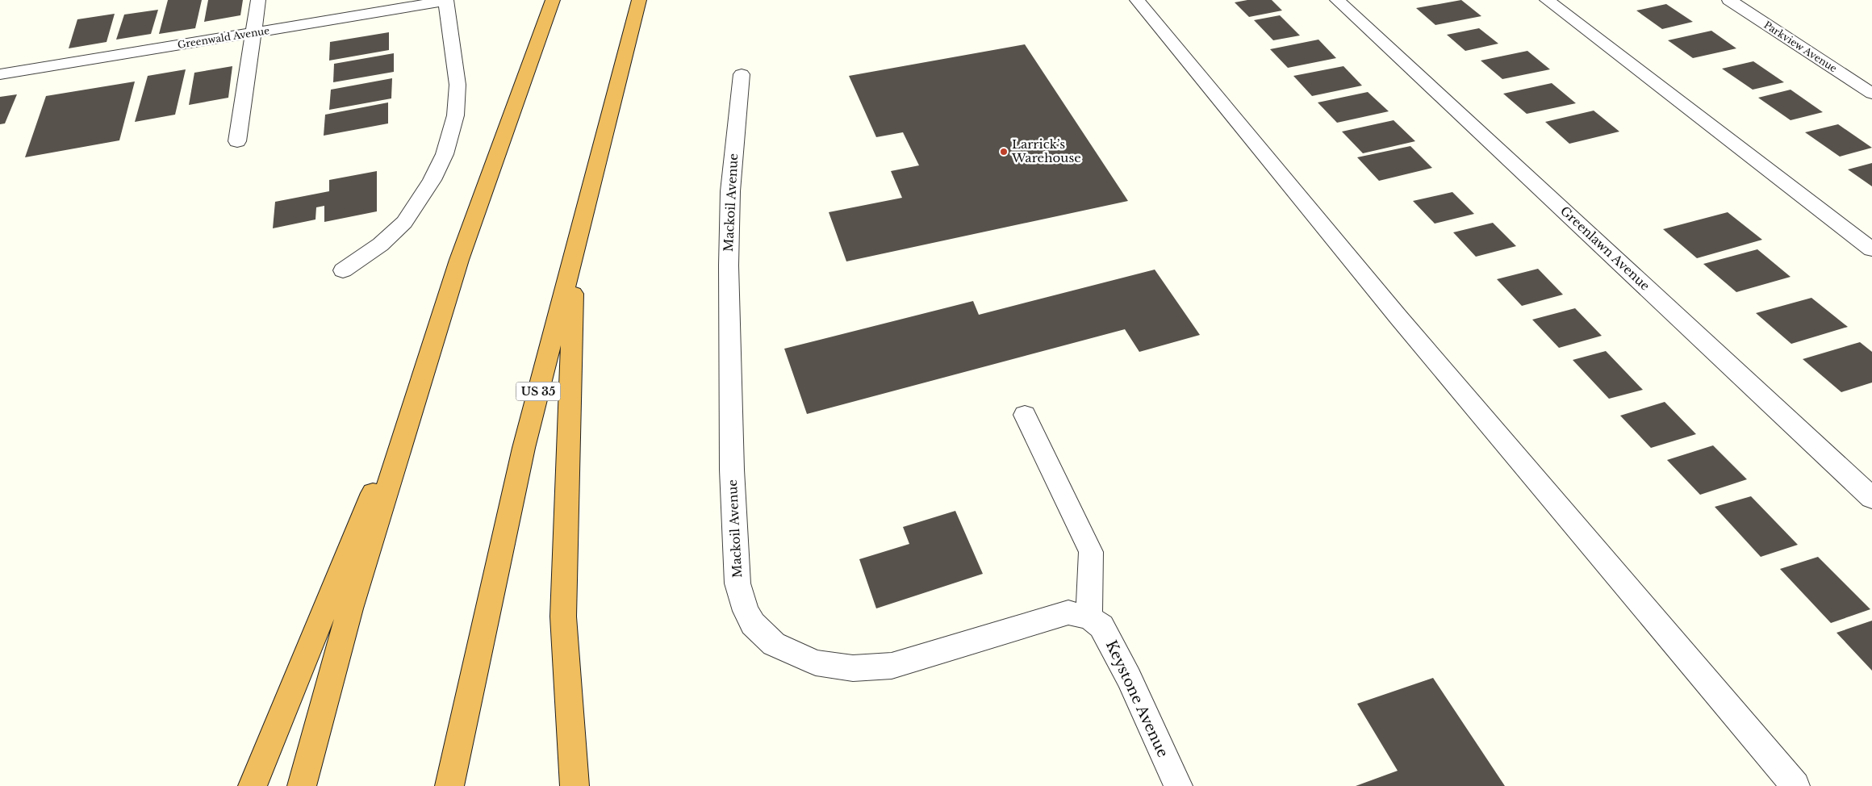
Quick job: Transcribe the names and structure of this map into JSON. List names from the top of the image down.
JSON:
{
  "streets": {
    "highway": ["US 35"],
    "street": [
      "Greenwald Avenue",
      "Parkview Avenue",
      "Mackoil Avenue",
      "Greenlawn Avenue",
      "Keystone Avenue"
    ]
  },
  "crossings": [
    ["Mackoil Avenue", "Keystone Avenue"]
  ],
  "places": ["Larrick’s Warehouse"]
}
